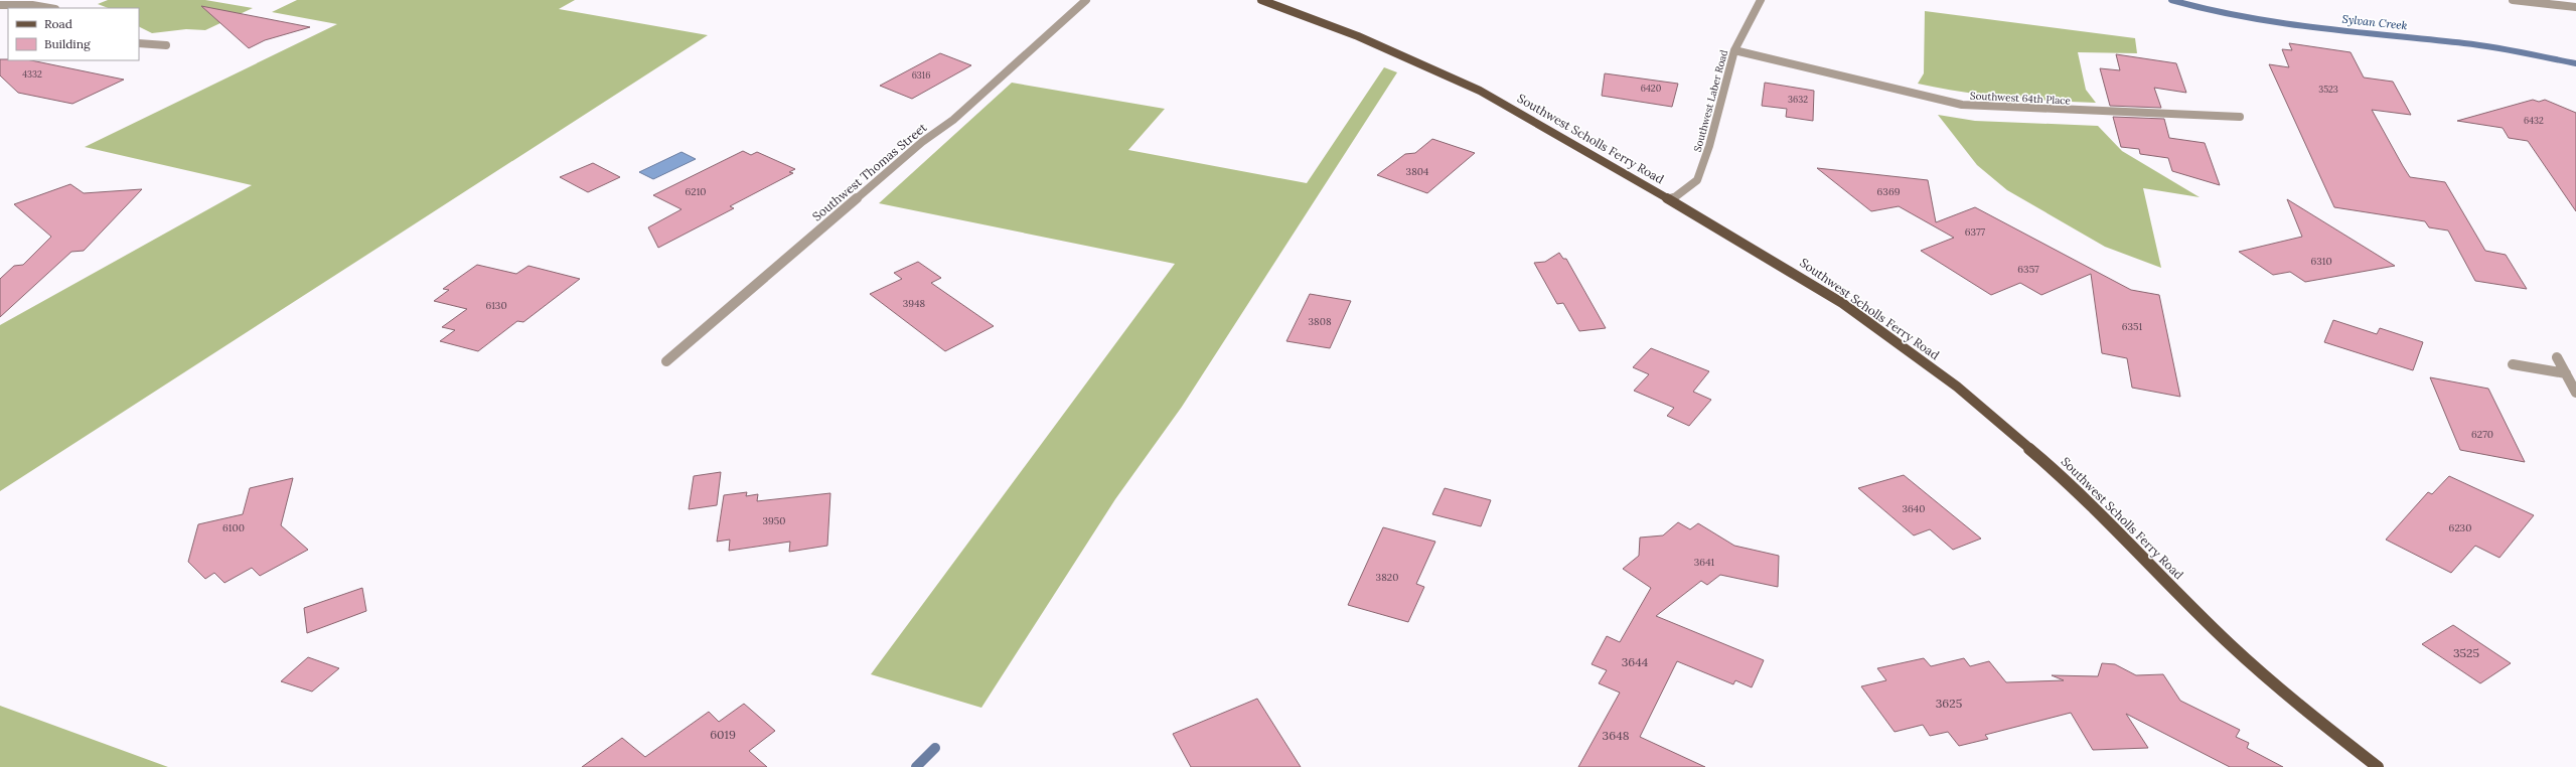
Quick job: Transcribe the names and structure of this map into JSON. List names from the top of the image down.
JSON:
{
  "streets": {
    "main road": ["Southwest Scholls Ferry Road"],
    "street": ["Southwest 64th Place", "Southwest Laber Road", "Southwest Thomas Street"]
  },
  "crossings": [
    ["Southwest 64th Place", "Southwest Laber Road"],
    ["Southwest Laber Road", "Southwest Scholls Ferry Road"]
  ],
  "water": ["Sylvan Creek"],
  "house_numbers": [
    "4332",
    "6316",
    "6420",
    "3523",
    "3632",
    "6432",
    "3804",
    "6210",
    "6369",
    "6377",
    "6310",
    "6357",
    "3948",
    "6130",
    "3808",
    "6351",
    "6270",
    "3640",
    "3950",
    "6100",
    "6230",
    "3641",
    "3820",
    "3525",
    "3644",
    "3625",
    "6019",
    "3648"
  ],
  "legend": ["Road", "Building"]
}
